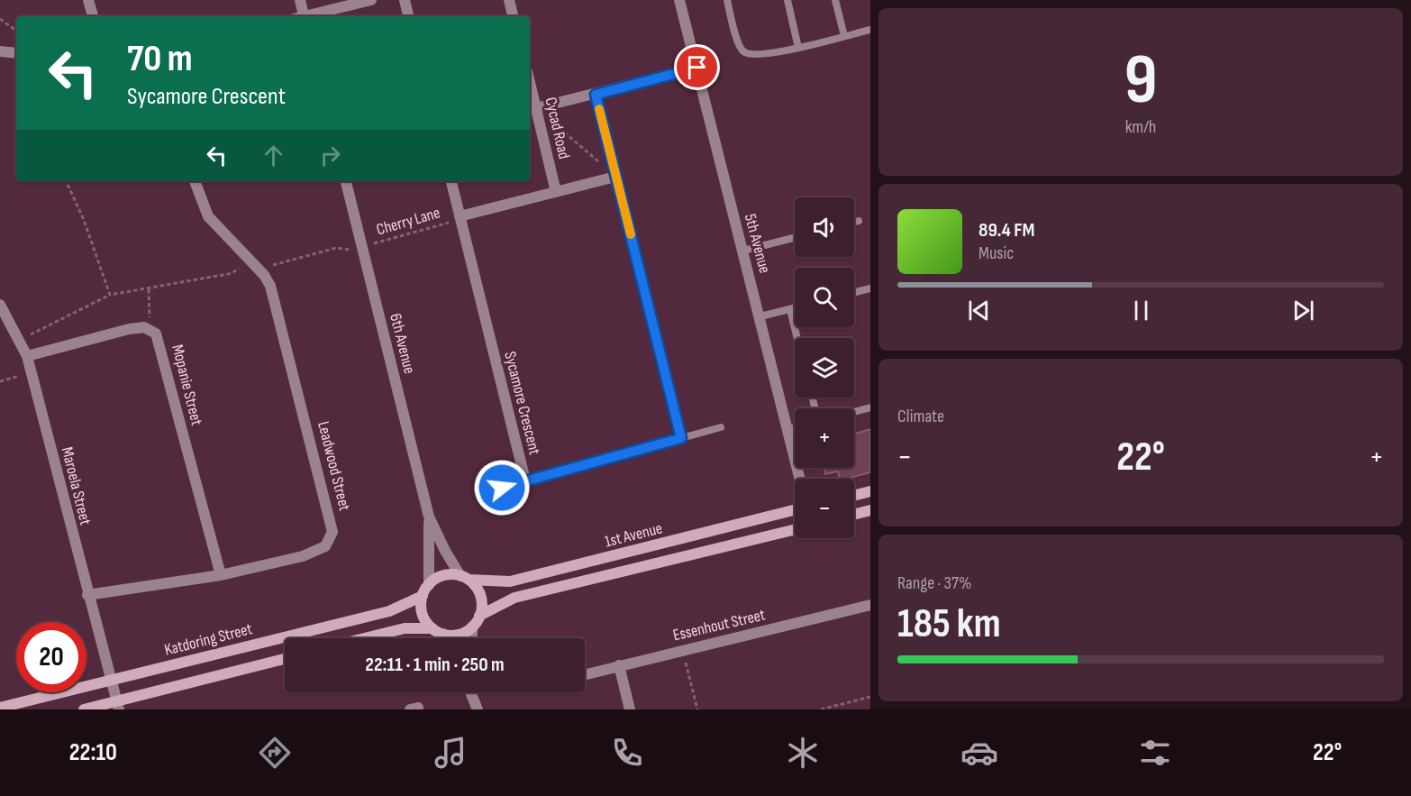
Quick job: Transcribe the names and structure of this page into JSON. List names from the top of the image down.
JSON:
{
  "streets": {
    "street": [
      "Cycad Road",
      "5th Avenue",
      "6th Avenue",
      "Mopanie Street",
      "Sycamore Crescent",
      "Leadwood Street",
      "Maroela Street",
      "1st Avenue",
      "Essenhout Street",
      "Katdoring Street"
    ],
    "path": ["Cherry Lane"]
  },
  "crossings": [
    ["Cherry Lane", "Sycamore Crescent"],
    ["6th Avenue", "1st Avenue"],
    ["6th Avenue", "Katdoring Street"],
    ["Mopanie Street", "Leadwood Street"],
    ["Leadwood Street", "Maroela Street"],
    ["Maroela Street", "Katdoring Street"],
    ["1st Avenue", "Katdoring Street"]
  ],
  "page": {
    "tile": [
      ["9", "km/h"],
      "Climate",
      ["Range · 37%", "185 km"]
    ],
    "turn": ["70 m", "Sycamore Crescent"],
    "map_buttons": ["+", "−"],
    "song": ["89.4 FM", "Music"],
    "heat": ["−", "22°", "+"],
    "limit": "20",
    "trip": "22:11 · 1 min · 250 m",
    "tabs": ["22:10", "22°"]
  }
}
